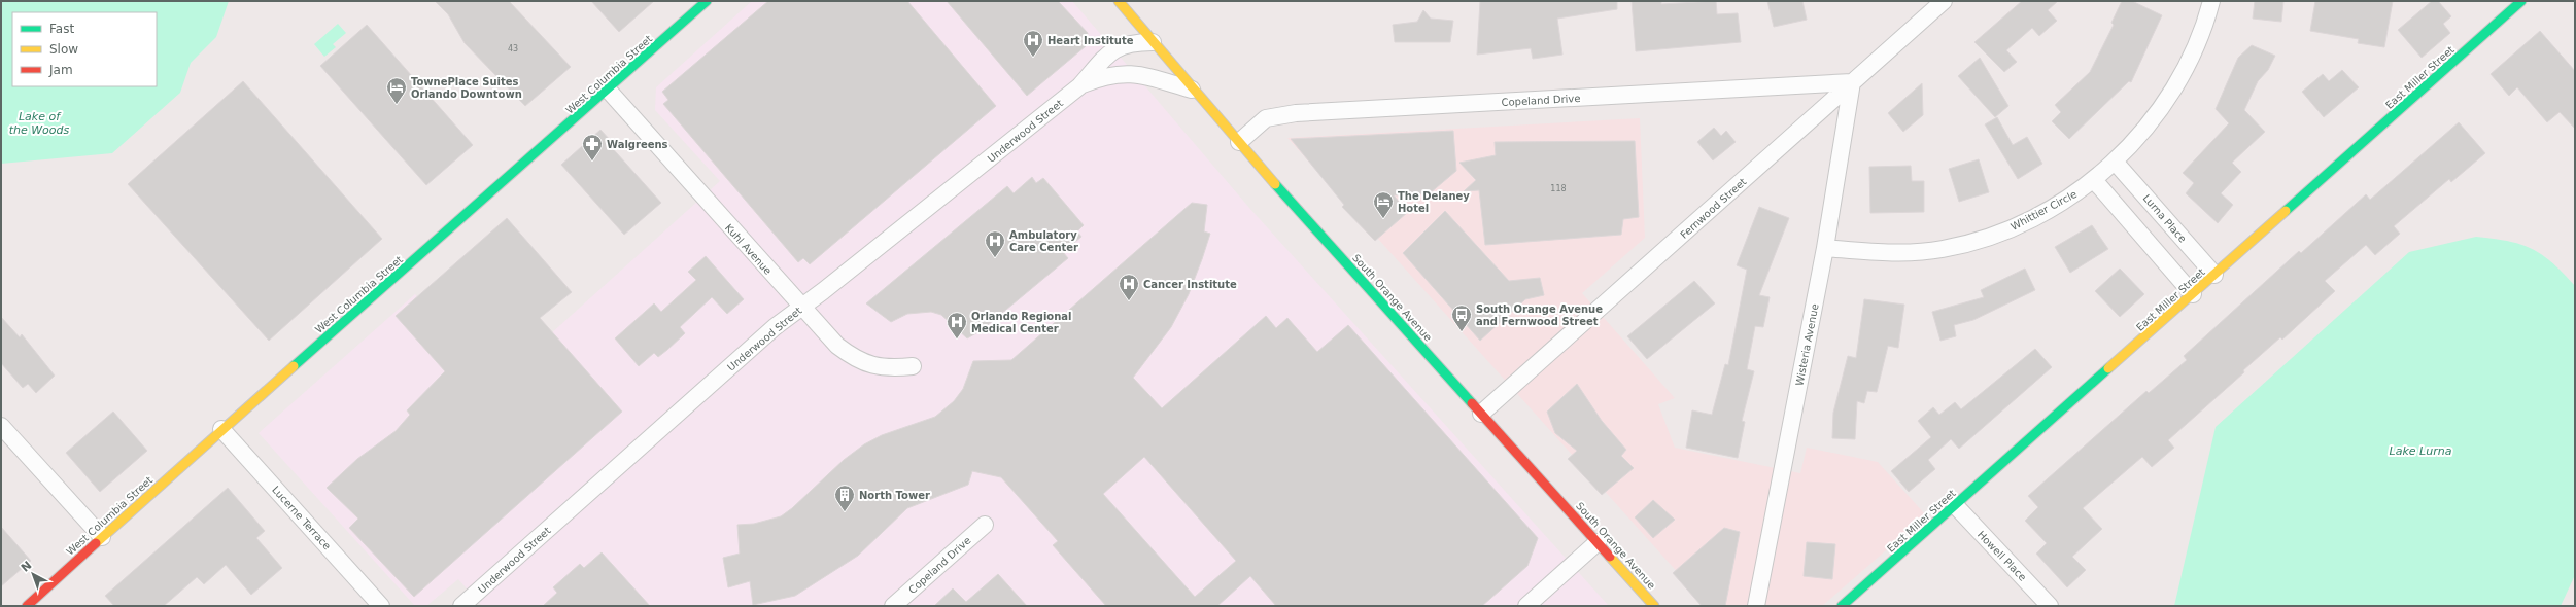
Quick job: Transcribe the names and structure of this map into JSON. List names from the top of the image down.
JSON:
{
  "streets": {
    "street": [
      "West Columbia Street",
      "East Miller Street",
      "Copeland Drive",
      "Underwood Street",
      "Fernwood Street",
      "Whittier Circle",
      "Lurna Place",
      "Kuhl Avenue",
      "South Orange Avenue",
      "Wisteria Avenue",
      "Lucerne Terrace",
      "Howell Place"
    ]
  },
  "crossings": [
    ["West Columbia Street", "Kuhl Avenue"],
    ["West Columbia Street", "Lucerne Terrace"],
    ["East Miller Street", "Lurna Place"],
    ["East Miller Street", "Howell Place"],
    ["Copeland Drive", "Fernwood Street"],
    ["Copeland Drive", "South Orange Avenue"],
    ["Copeland Drive", "Wisteria Avenue"],
    ["Underwood Street", "Kuhl Avenue"],
    ["Underwood Street", "South Orange Avenue"],
    ["Fernwood Street", "South Orange Avenue"],
    ["Fernwood Street", "Wisteria Avenue"],
    ["Whittier Circle", "Lurna Place"],
    ["Whittier Circle", "Wisteria Avenue"]
  ],
  "water": ["Lake of the Woods", "Lake Lurna"],
  "places": {
    "hospital": [
      "Heart Institute",
      "Ambulatory Care Center",
      "Cancer Institute",
      "Orlando Regional Medical Center"
    ],
    "hotel": ["TownePlace Suites Orlando Downtown", "The Delaney Hotel"],
    "pharmacy": ["Walgreens"],
    "bus stop": ["South Orange Avenue and Fernwood Street"],
    "building": ["North Tower"]
  },
  "house_numbers": ["43", "118"],
  "legend": ["Fast", "Slow", "Jam"],
  "north": "top left"
}
